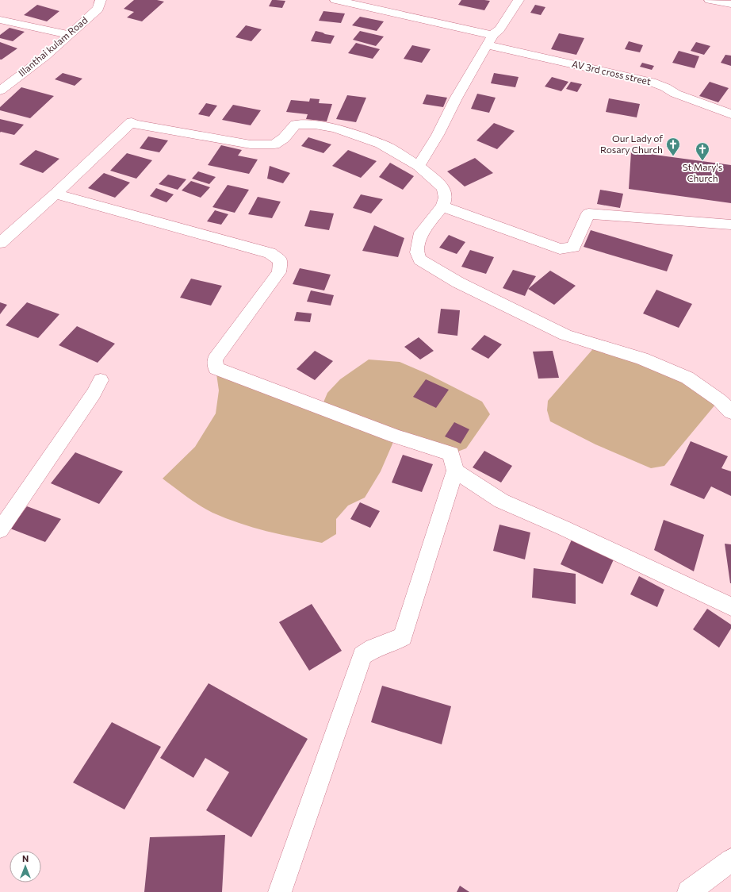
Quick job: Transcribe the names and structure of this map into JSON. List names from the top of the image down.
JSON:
{
  "streets": {
    "street": ["Illanthai kulam Road", "AV 3rd cross street"]
  },
  "places": {
    "church": ["Our Lady of Rosary Church", "St Mary's Church"]
  },
  "north": "top"
}
